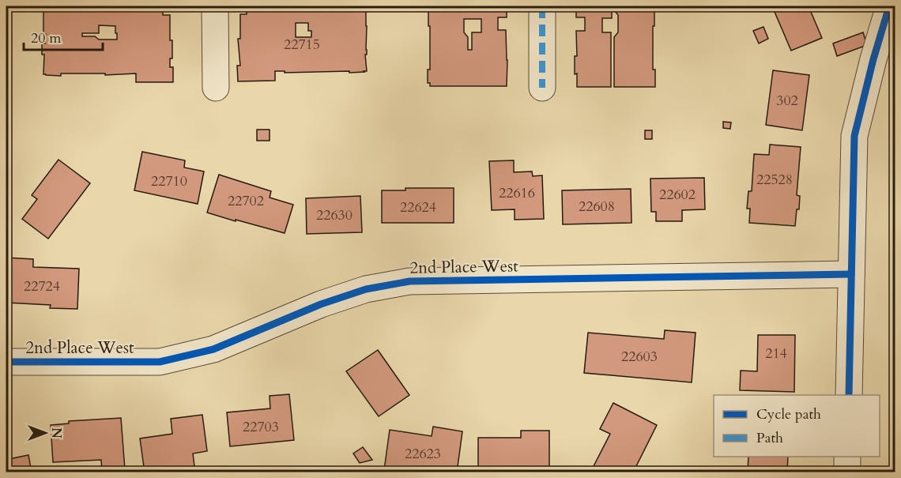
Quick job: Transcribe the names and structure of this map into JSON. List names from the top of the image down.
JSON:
{
  "streets": {
    "street": ["2nd Place West"]
  },
  "house_numbers": [
    "22715",
    "302",
    "22528",
    "22710",
    "22616",
    "22602",
    "22702",
    "22608",
    "22624",
    "22630",
    "22724",
    "214",
    "22603",
    "22703",
    "22623"
  ],
  "legend": ["Cycle path", "Path"],
  "scale_bar": "20 m",
  "north": "right"
}
